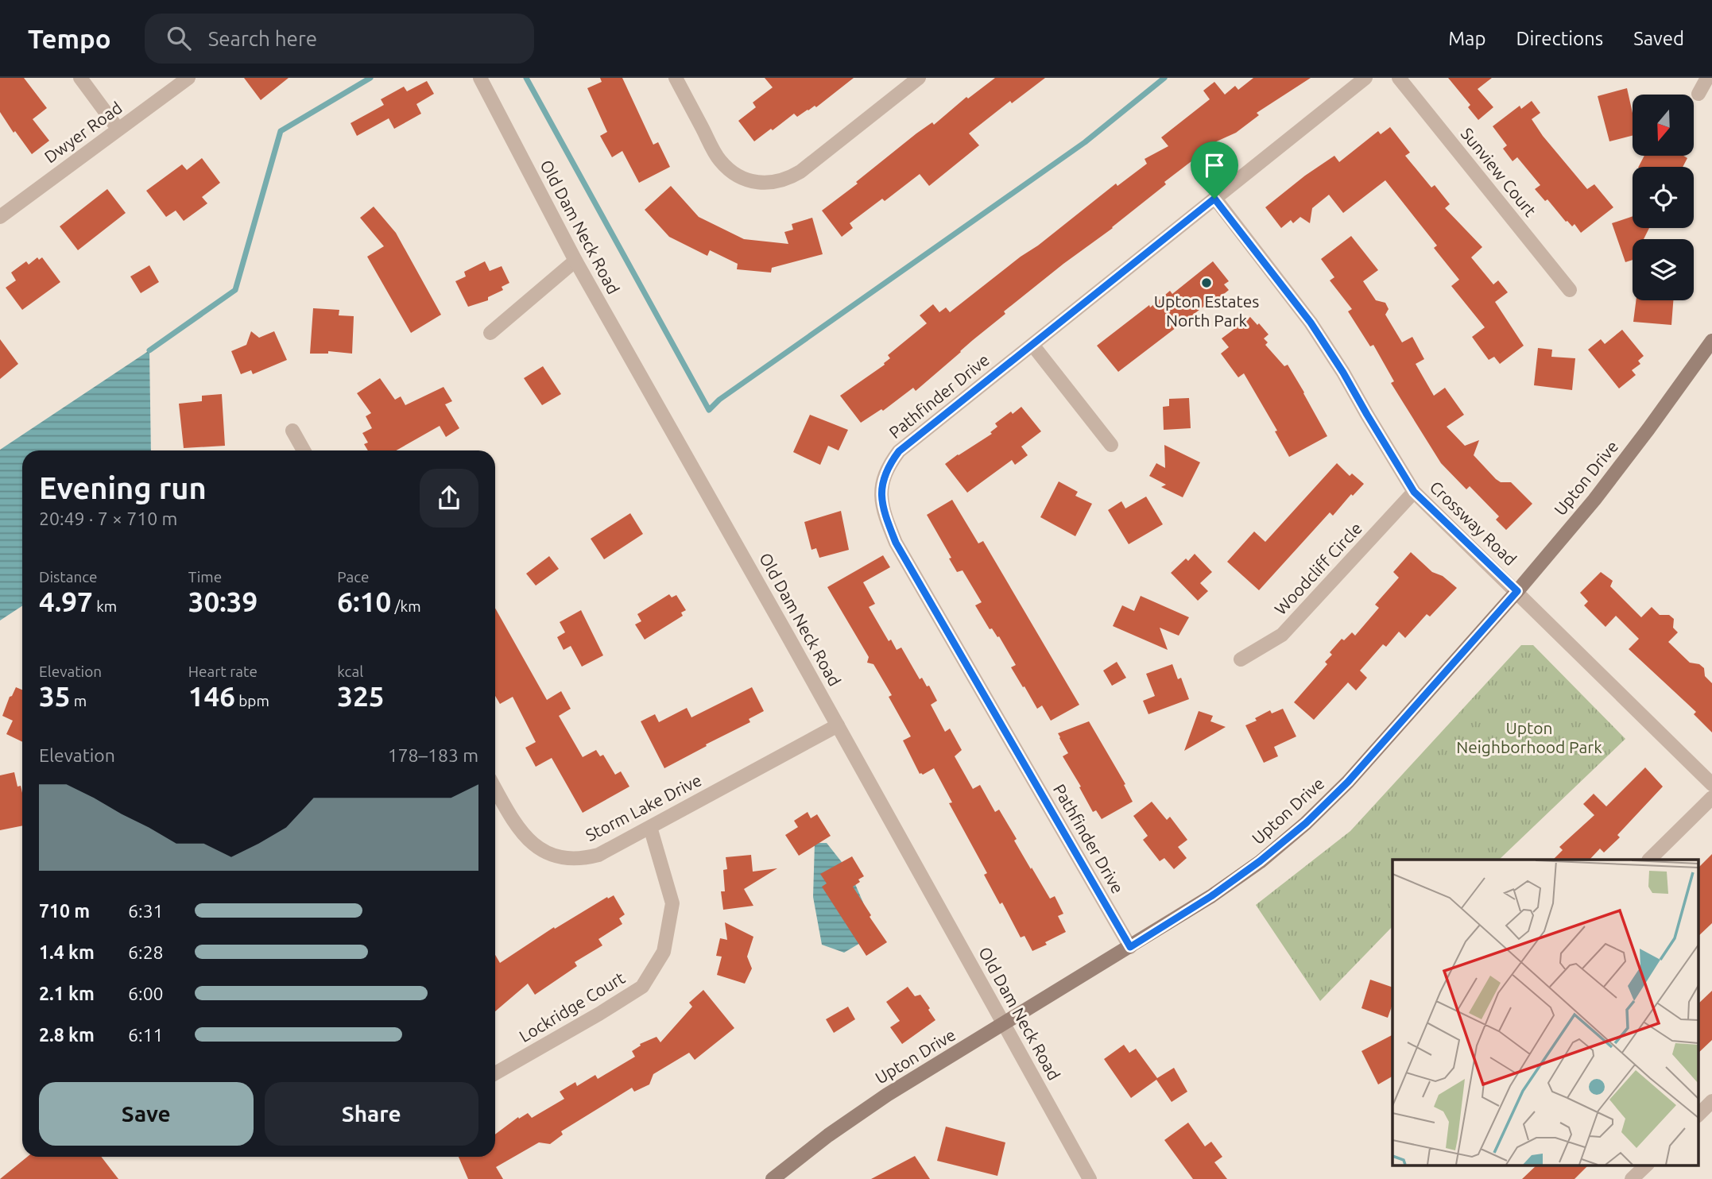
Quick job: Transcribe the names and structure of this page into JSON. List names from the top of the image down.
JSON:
{
  "streets": {
    "main road": ["Upton Drive"],
    "street": [
      "Dwyer Road",
      "Sunview Court",
      "Old Dam Neck Road",
      "Pathfinder Drive",
      "Crossway Road",
      "Woodcliff Circle",
      "Storm Lake Drive",
      "Lockridge Court"
    ]
  },
  "crossings": [
    ["Old Dam Neck Road", "Upton Drive"],
    ["Old Dam Neck Road", "Storm Lake Drive"],
    ["Pathfinder Drive", "Upton Drive"],
    ["Pathfinder Drive", "Crossway Road"],
    ["Upton Drive", "Crossway Road"],
    ["Crossway Road", "Woodcliff Circle"],
    ["Storm Lake Drive", "Lockridge Court"]
  ],
  "parks": ["Upton Neighborhood Park"],
  "places": ["Upton Estates North Park"],
  "north": "bottom",
  "page": {
    "header": "Tempo",
    "search": "Search here",
    "nav": ["Map", "Directions", "Saved"],
    "heading": ["Evening run", "20:49 · 7 × 710 m"],
    "stats": [
      ["Distance", "4.97 km"],
      ["Time", "30:39"],
      ["Pace", "6:10 /km"],
      ["Elevation", "35 m"],
      ["Heart rate", "146 bpm"],
      ["kcal", "325"]
    ],
    "chart": ["Elevation", "178–183 m"],
    "list": [
      {
        "name": "710 m",
        "note": "6:31"
      },
      {
        "name": "1.4 km",
        "note": "6:28"
      },
      {
        "name": "2.1 km",
        "note": "6:00"
      },
      {
        "name": "2.8 km",
        "note": "6:11"
      }
    ],
    "buttons": ["Save", "Share"]
  }
}
